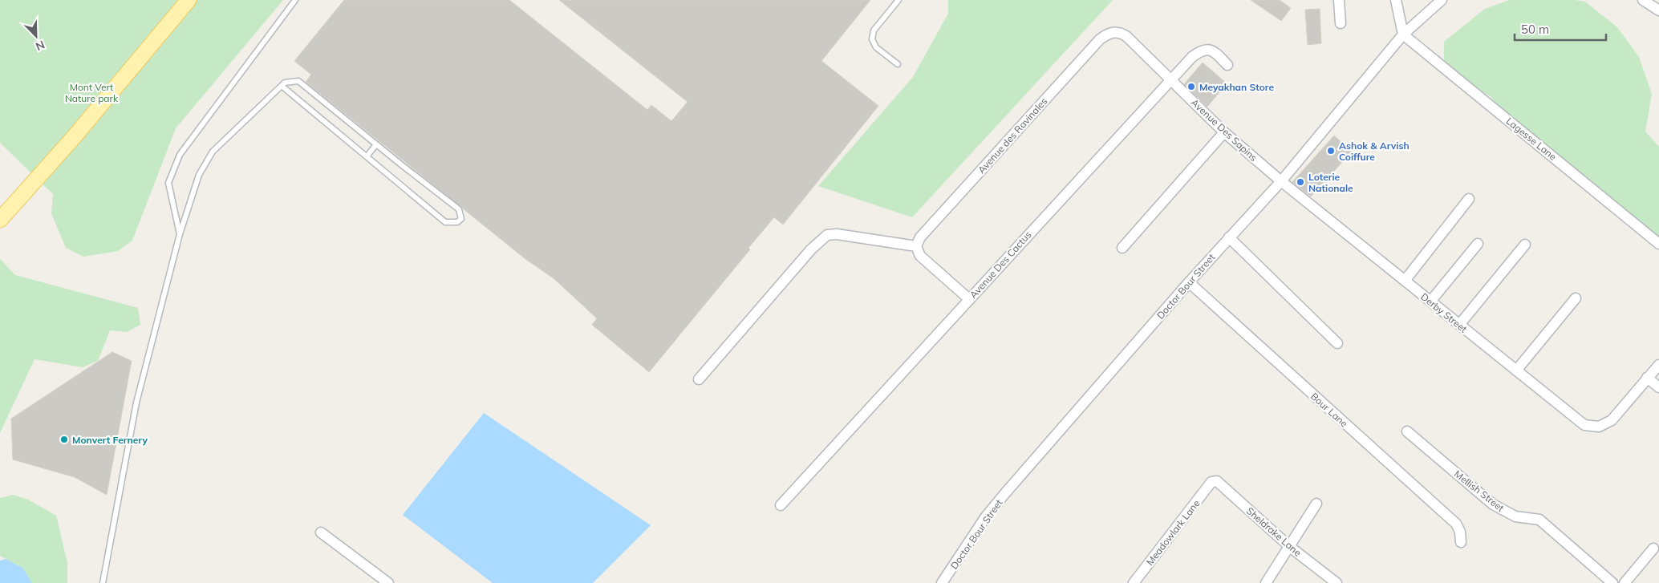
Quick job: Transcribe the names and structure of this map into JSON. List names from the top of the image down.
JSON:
{
  "streets": {
    "street": [
      "Avenue Des Sapins",
      "Avenue des Ravinales",
      "Lagesse Lane",
      "Avenue Des Cactus",
      "Doctor Bour Street",
      "Derby Street",
      "Bour Lane",
      "Mellish Street",
      "Sheldrake Lane",
      "Meadowlark Lane"
    ]
  },
  "crossings": [
    ["Avenue Des Sapins", "Avenue des Ravinales"],
    ["Avenue Des Sapins", "Avenue Des Cactus"],
    ["Avenue Des Sapins", "Doctor Bour Street"],
    ["Avenue Des Sapins", "Derby Street"],
    ["Lagesse Lane", "Doctor Bour Street"],
    ["Doctor Bour Street", "Derby Street"],
    ["Doctor Bour Street", "Bour Lane"],
    ["Sheldrake Lane", "Meadowlark Lane"]
  ],
  "parks": ["Mont Vert Nature park"],
  "places": [
    "Meyakhan Store",
    "Ashok & Arvish Coiffure",
    "Loterie Nationale",
    "Monvert Fernery"
  ],
  "scale_bar": "50 m",
  "north": "bottom right"
}
